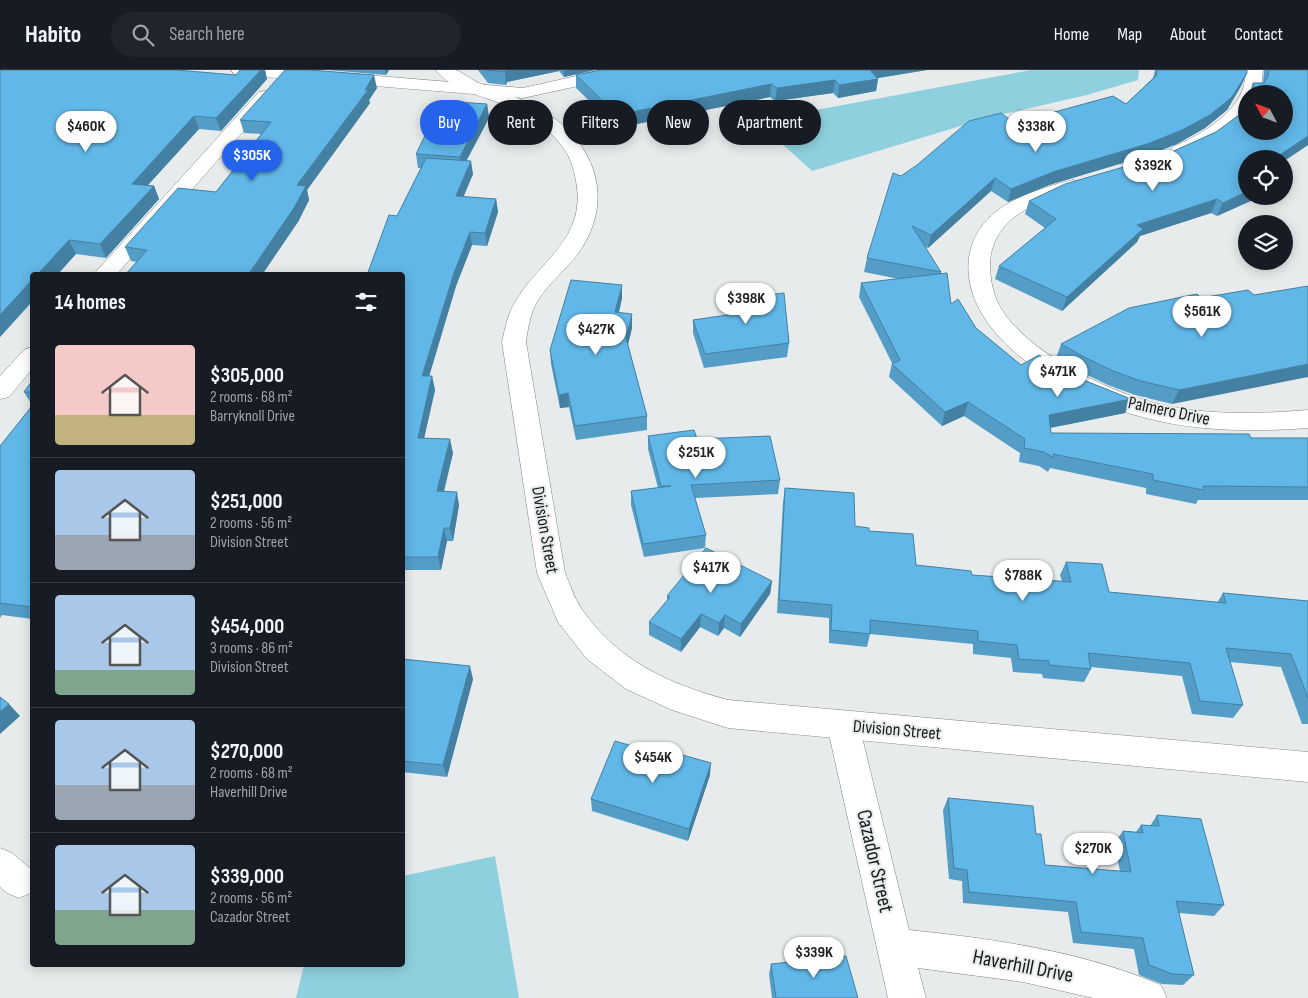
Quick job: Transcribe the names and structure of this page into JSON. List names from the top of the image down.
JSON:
{
  "streets": {
    "street": [
      "Palmero Drive",
      "Division Street",
      "Cazador Street",
      "Haverhill Drive"
    ]
  },
  "crossings": [
    ["Division Street", "Cazador Street"],
    ["Cazador Street", "Haverhill Drive"]
  ],
  "north": "top left",
  "page": {
    "header": "Habito",
    "search": "Search here",
    "nav": [
      "Home",
      "Map",
      "About",
      "Contact"
    ],
    "chip": [
      "Buy",
      "Rent",
      "Filters",
      "New",
      "Apartment"
    ],
    "price": [
      "$460K",
      "$338K",
      "$305K",
      "$392K",
      "$398K",
      "$561K",
      "$427K",
      "$471K",
      "$251K",
      "$417K",
      "$788K",
      "$454K",
      "$270K",
      "$339K"
    ],
    "heading": "14 homes",
    "list": [
      {
        "name": "$305,000",
        "note": "2 rooms · 68 m² · Barryknoll Drive"
      },
      {
        "name": "$251,000",
        "note": "2 rooms · 56 m² · Division Street"
      },
      {
        "name": "$454,000",
        "note": "3 rooms · 86 m² · Division Street"
      },
      {
        "name": "$270,000",
        "note": "2 rooms · 68 m² · Haverhill Drive"
      },
      {
        "name": "$339,000",
        "note": "2 rooms · 56 m² · Cazador Street"
      }
    ]
  }
}
